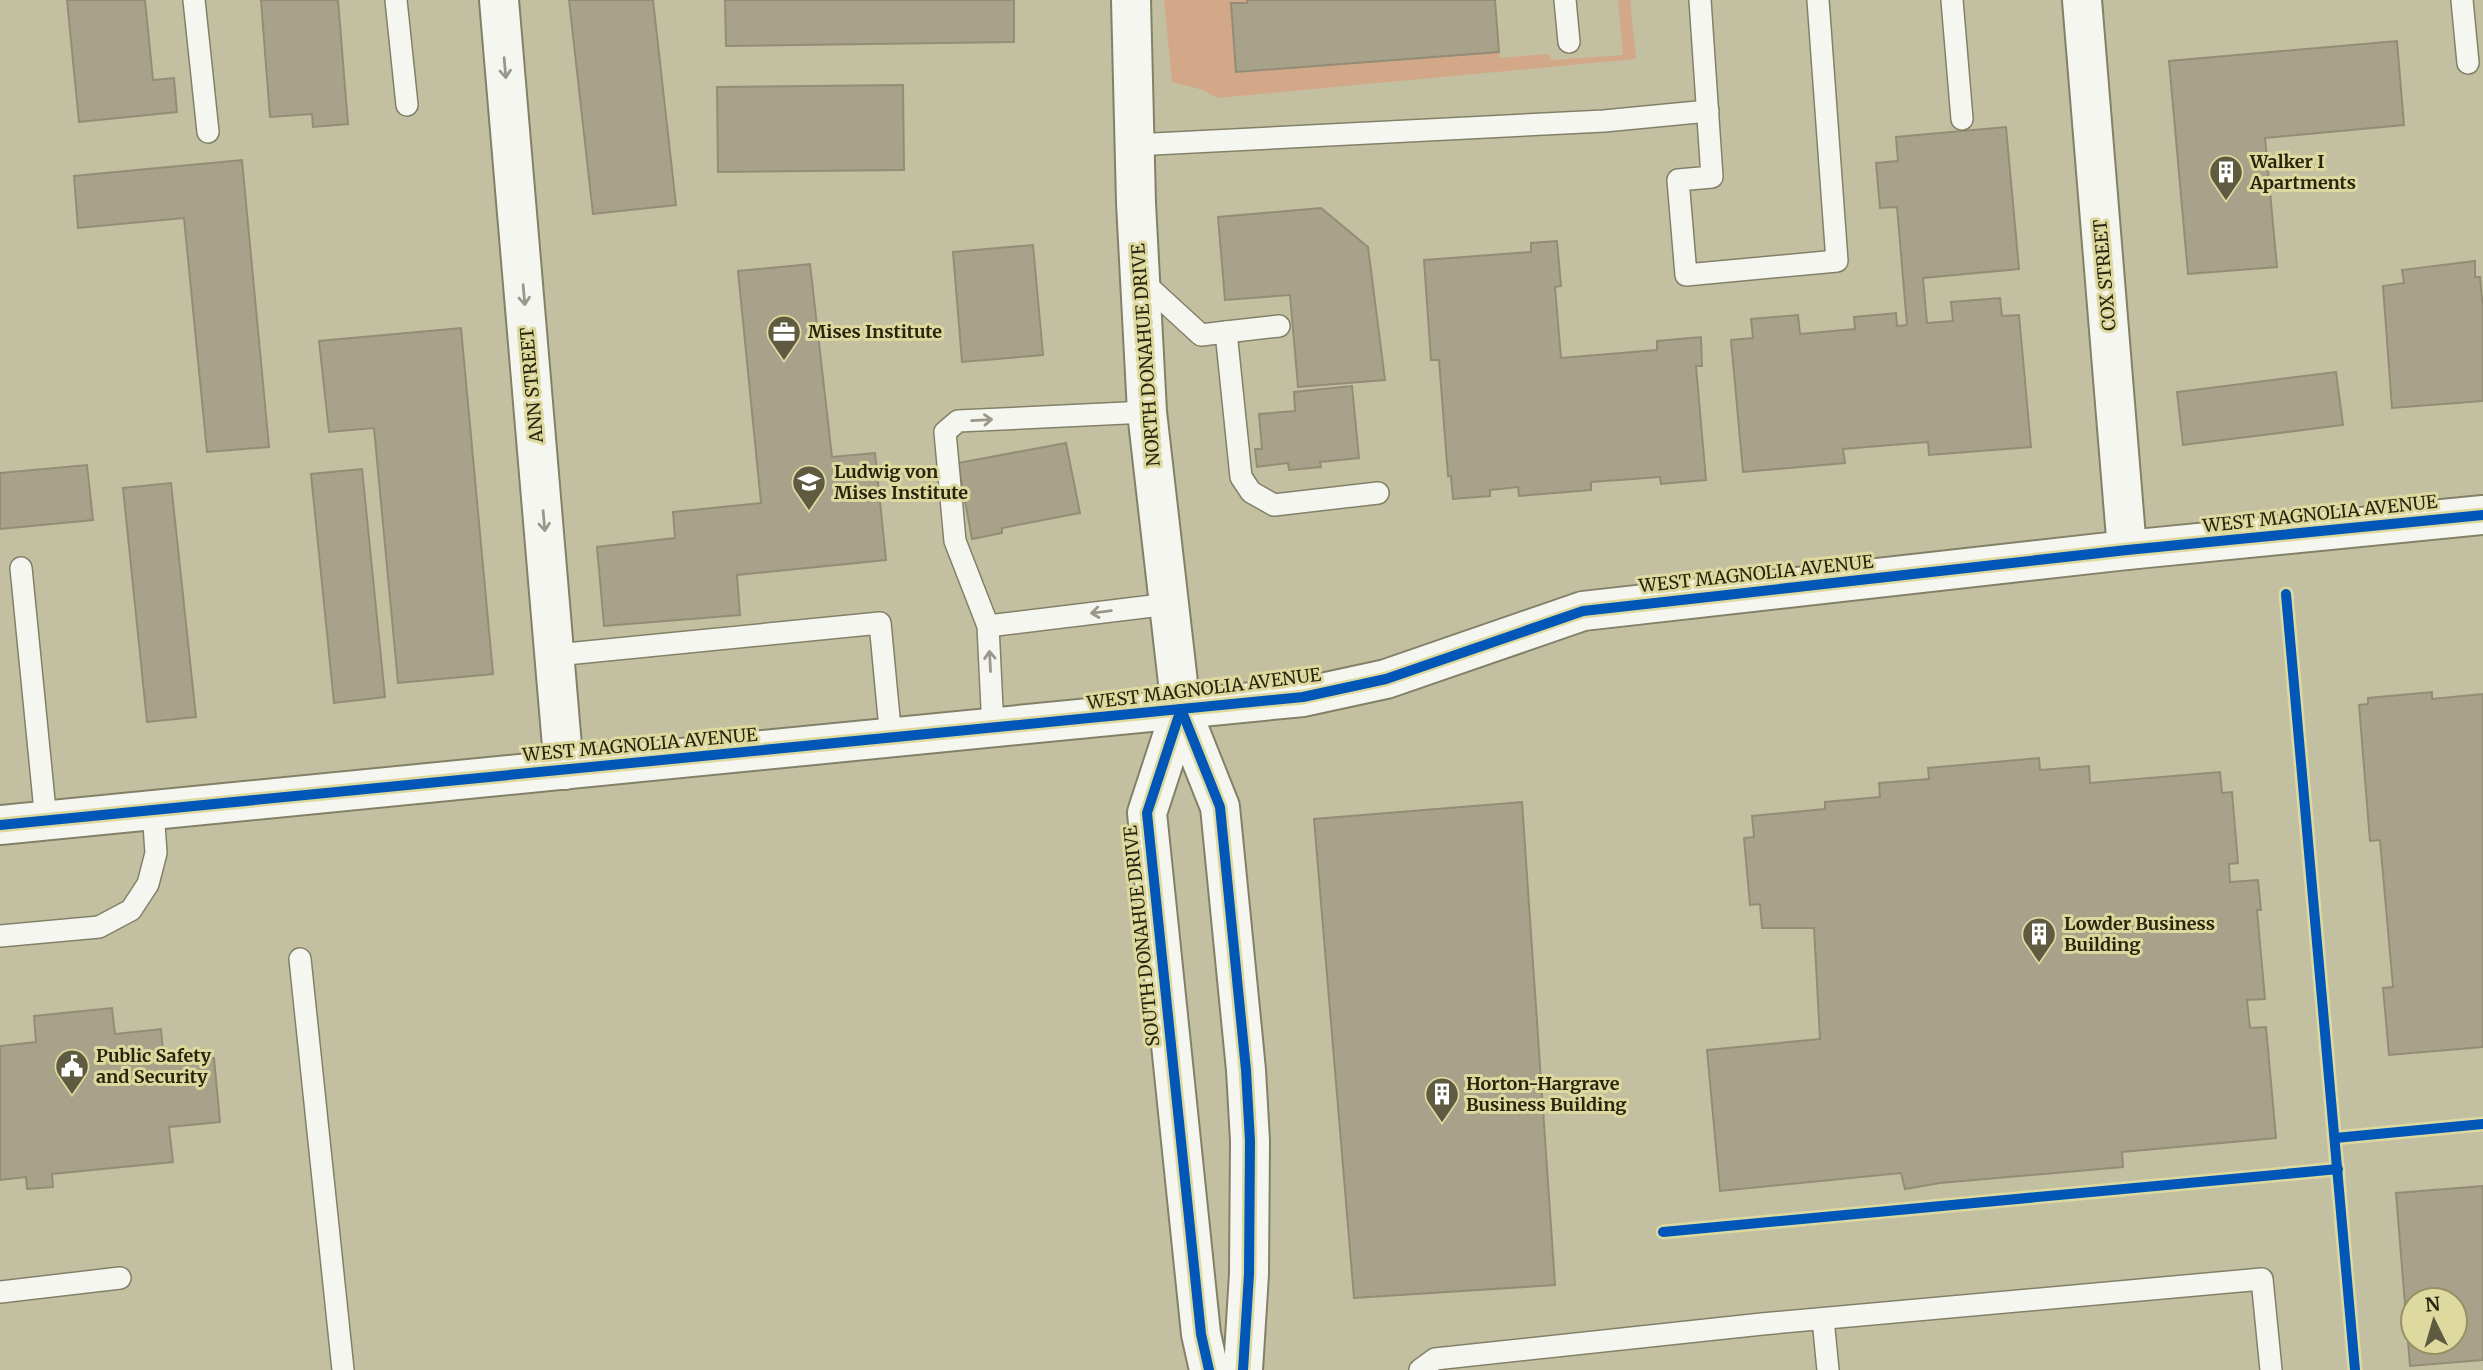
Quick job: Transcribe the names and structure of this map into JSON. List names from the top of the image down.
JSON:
{
  "streets": {
    "street": [
      "COX STREET",
      "NORTH DONAHUE DRIVE",
      "ANN STREET",
      "WEST MAGNOLIA AVENUE",
      "SOUTH DONAHUE DRIVE"
    ]
  },
  "crossings": [
    ["COX STREET", "WEST MAGNOLIA AVENUE"],
    ["NORTH DONAHUE DRIVE", "WEST MAGNOLIA AVENUE"],
    ["NORTH DONAHUE DRIVE", "SOUTH DONAHUE DRIVE"],
    ["ANN STREET", "WEST MAGNOLIA AVENUE"],
    ["WEST MAGNOLIA AVENUE", "SOUTH DONAHUE DRIVE"]
  ],
  "one_way": ["ANN STREET"],
  "places": {
    "building": ["Walker I Apartments", "Lowder Business Building", "Horton-Hargrave Business Building"],
    "office": ["Mises Institute"],
    "school or university": ["Ludwig von Mises Institute"],
    "public building": ["Public Safety and Security"]
  },
  "north": "top"
}
